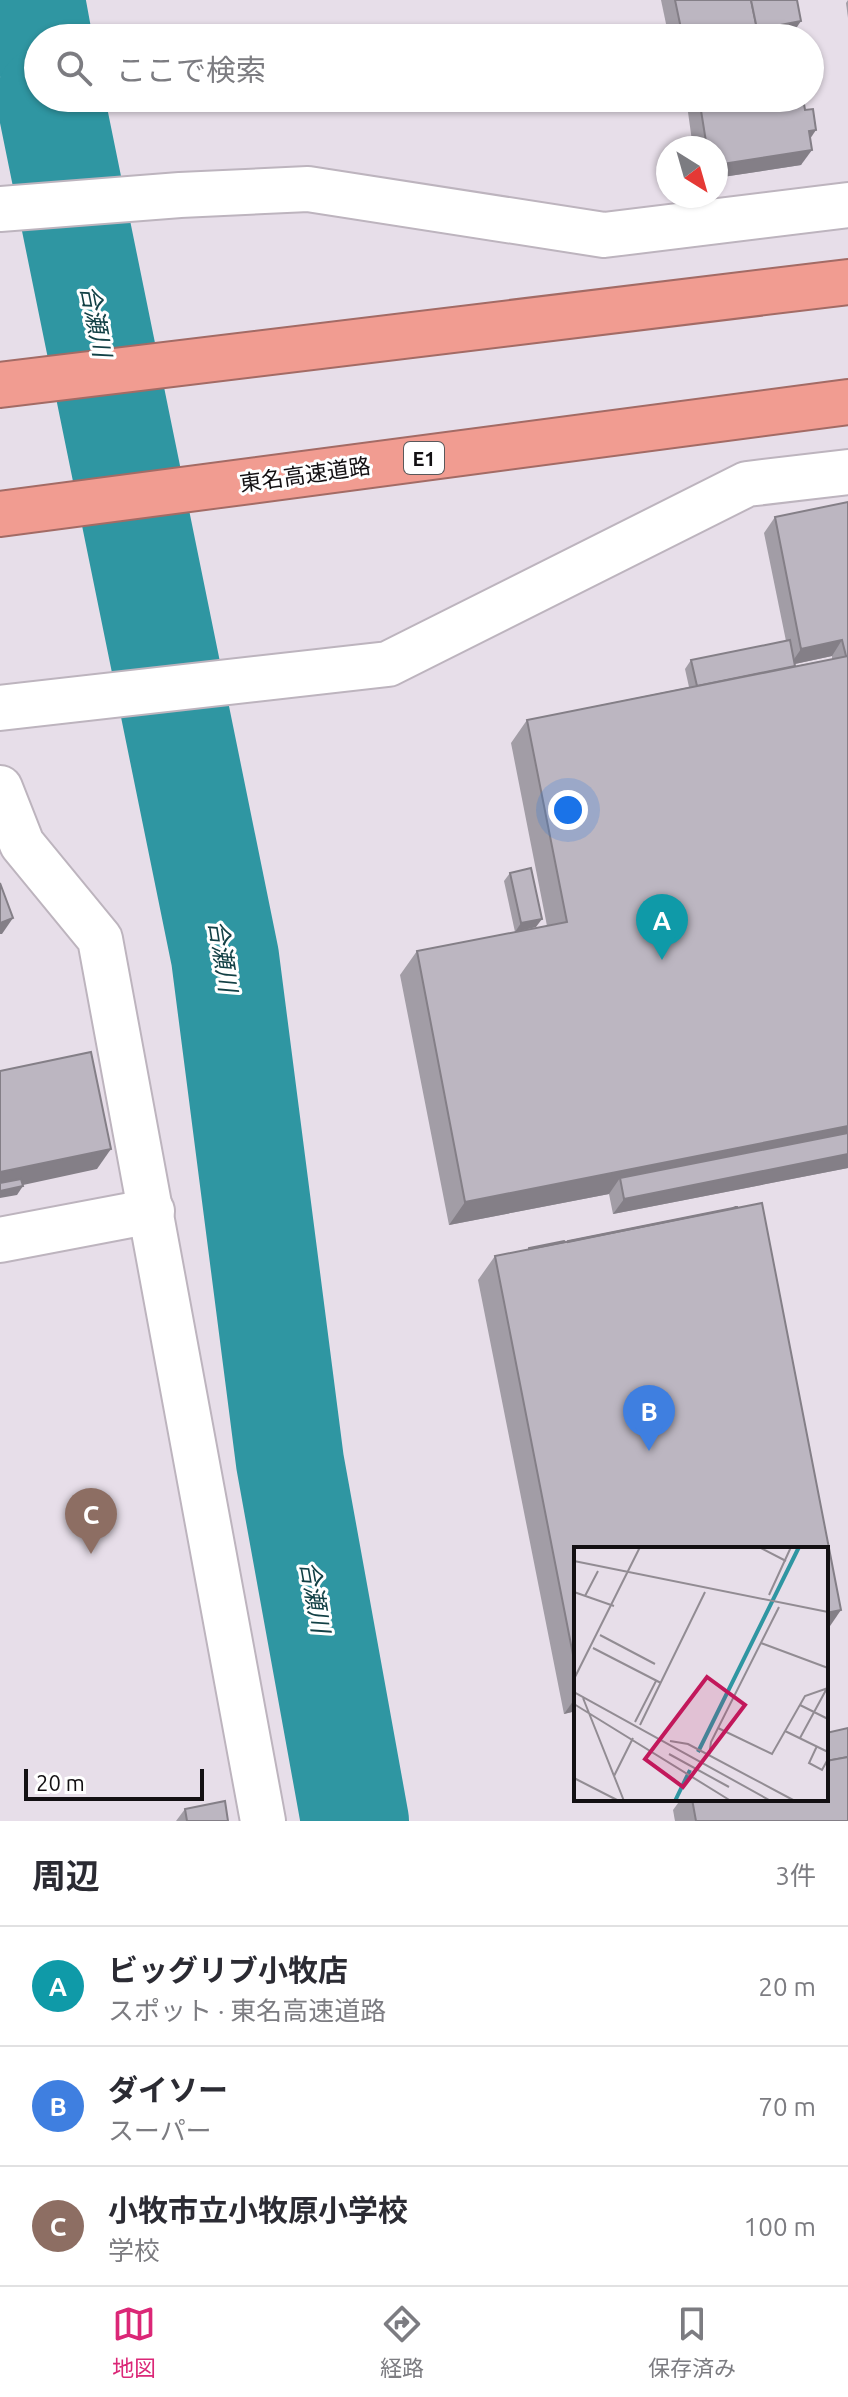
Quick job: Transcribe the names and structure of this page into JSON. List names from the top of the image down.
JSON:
{
  "streets": {
    "highway": ["E1", "東名高速道路"]
  },
  "water": ["合瀬川"],
  "scale_bar": "20 m",
  "north": "bottom right",
  "page": {
    "search": "ここで検索",
    "pins": ["A", "B", "C"],
    "scale": "20 m",
    "heading": ["周辺", "3件"],
    "list": [
      {
        "mark": "A",
        "name": "ビッグリブ小牧店",
        "note": "スポット · 東名高速道路",
        "value": "20 m"
      },
      {
        "mark": "B",
        "name": "ダイソー",
        "note": "スーパー",
        "value": "70 m"
      },
      {
        "mark": "C",
        "name": "小牧市立小牧原小学校",
        "note": "学校",
        "value": "100 m"
      }
    ],
    "nav": ["地図", "経路", "保存済み"]
  }
}
